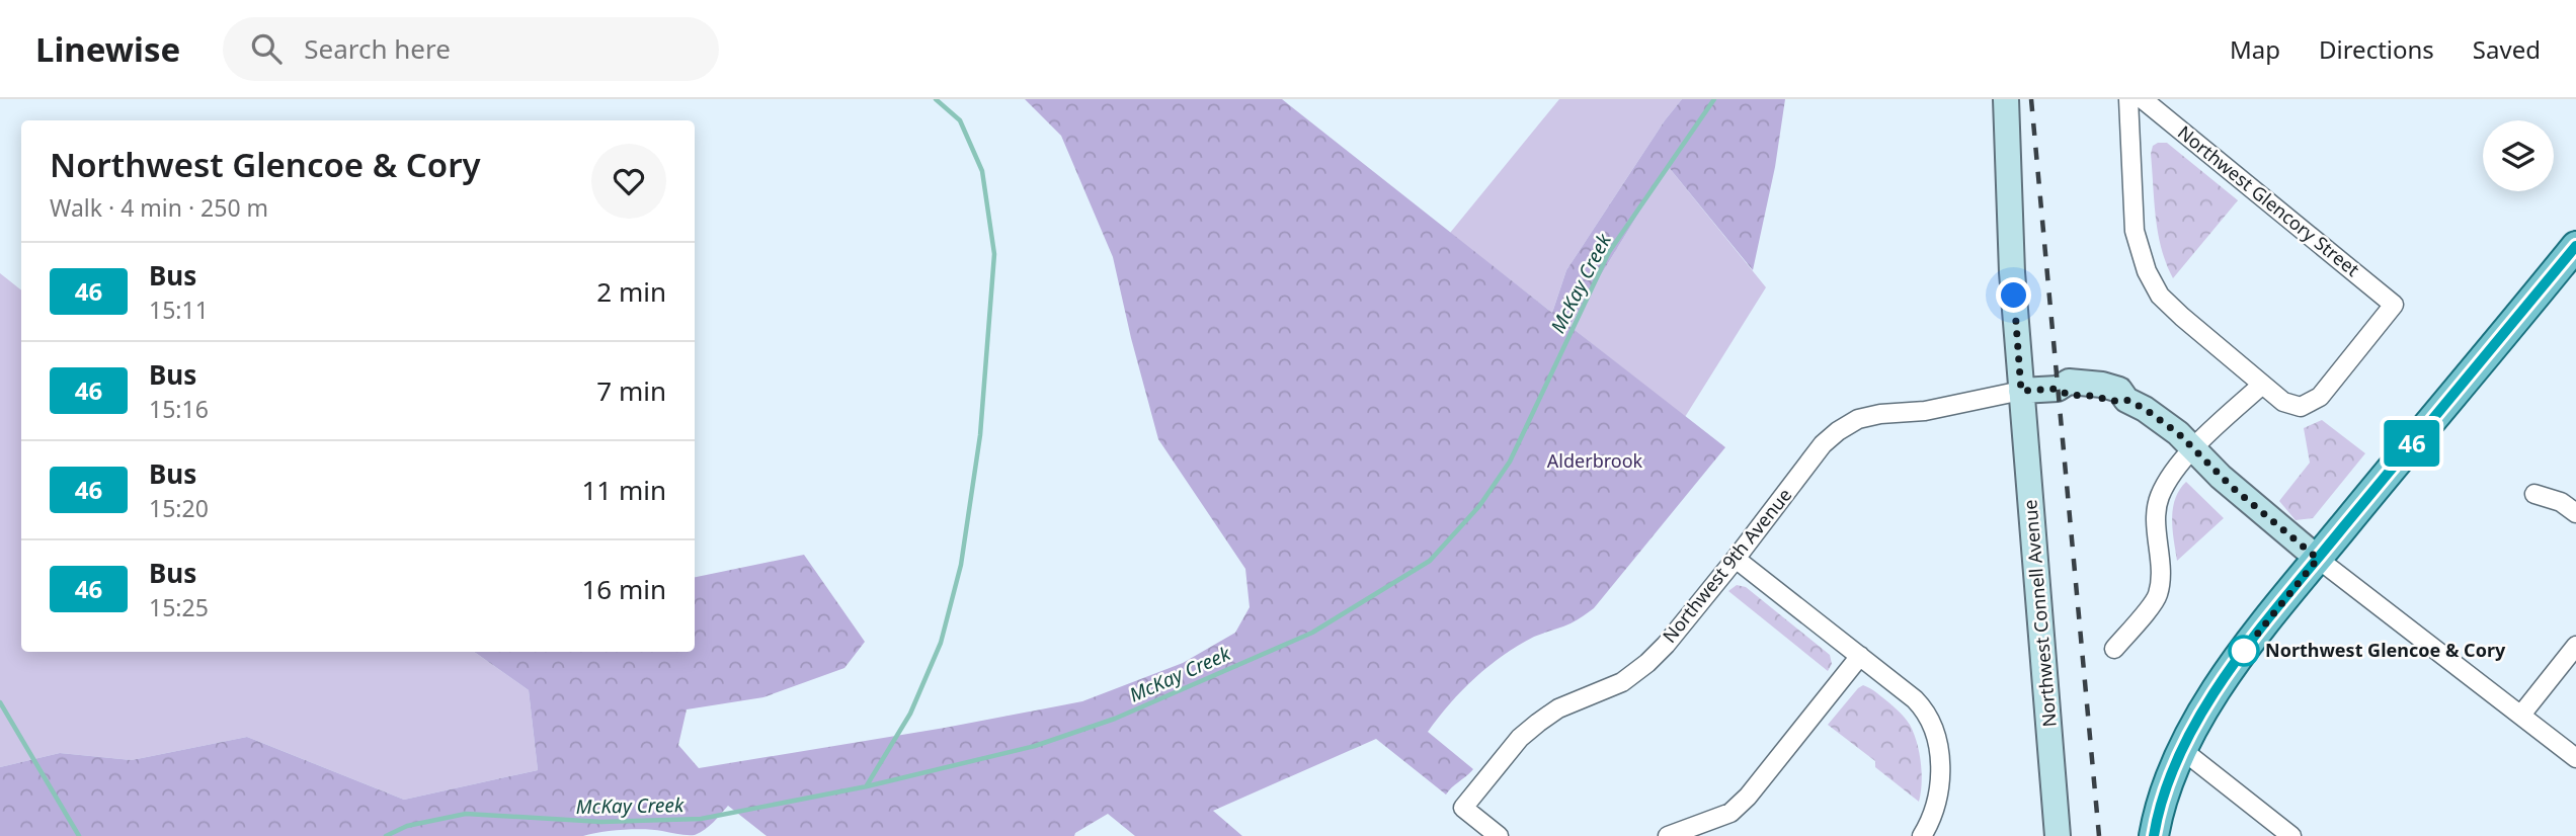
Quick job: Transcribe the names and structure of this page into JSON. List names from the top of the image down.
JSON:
{
  "streets": {
    "street": ["Northwest Glencory Street", "Northwest 9th Avenue", "Northwest Connell Avenue"]
  },
  "crossings": [
    ["Northwest 9th Avenue", "Northwest Connell Avenue"]
  ],
  "water": ["McKay Creek"],
  "parks": ["Alderbrook"],
  "places": ["Northwest Glencoe & Cory"],
  "lines": ["bus line 46"],
  "page": {
    "header": "Linewise",
    "search": "Search here",
    "nav": ["Map", "Directions", "Saved"],
    "on_map": "46",
    "heading": ["Northwest Glencoe & Cory", "Walk · 4 min · 250 m"],
    "list": [
      {
        "mark": "46",
        "name": "Bus",
        "note": "15:11",
        "value": "2 min"
      },
      {
        "mark": "46",
        "name": "Bus",
        "note": "15:16",
        "value": "7 min"
      },
      {
        "mark": "46",
        "name": "Bus",
        "note": "15:20",
        "value": "11 min"
      },
      {
        "mark": "46",
        "name": "Bus",
        "note": "15:25",
        "value": "16 min"
      }
    ]
  }
}
